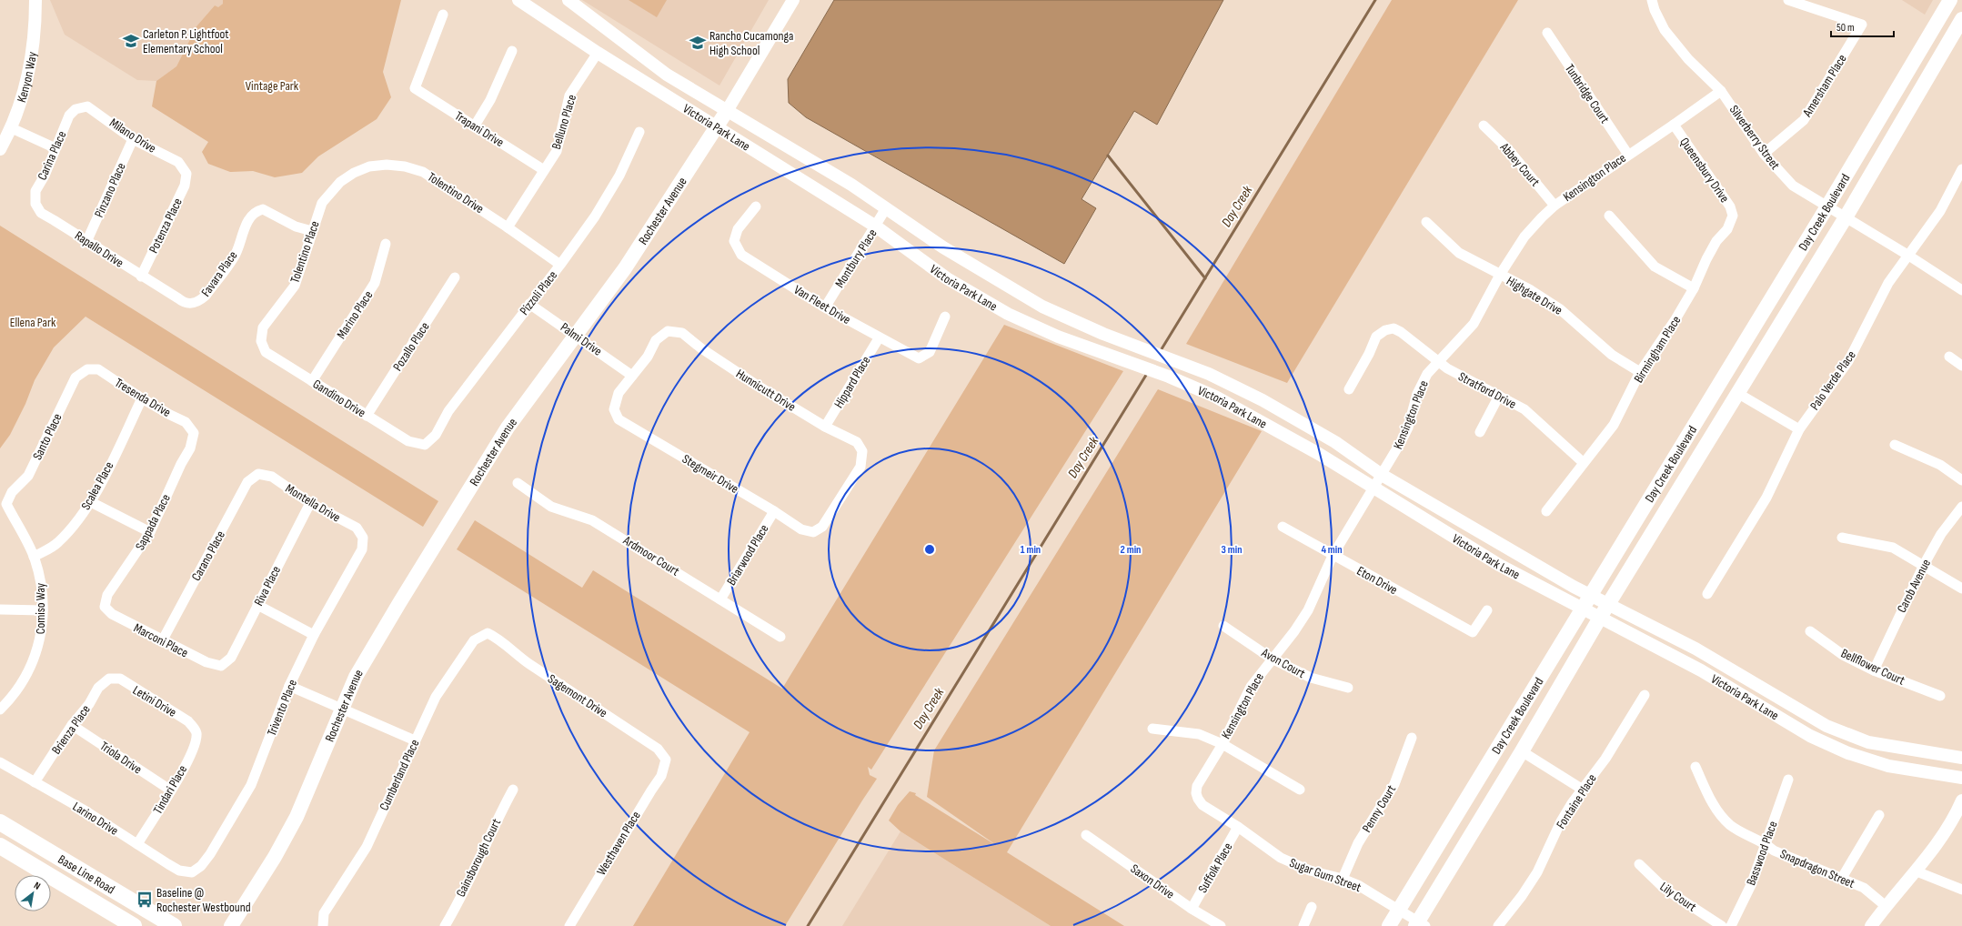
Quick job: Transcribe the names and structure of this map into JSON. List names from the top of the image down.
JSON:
{
  "streets": {
    "main road": ["Rochester Avenue", "Day Creek Boulevard", "Base Line Road"],
    "street": [
      "Kenyon Way",
      "Amersham Place",
      "Tunbridge Court",
      "Belluno Place",
      "Victoria Park Lane",
      "Trapani Drive",
      "Milano Drive",
      "Silverberry Street",
      "Carina Place",
      "Abbey Court",
      "Queensbury Drive",
      "Kensington Place",
      "Pinzano Place",
      "Tolentino Drive",
      "Potenza Place",
      "Rapallo Drive",
      "Tolentino Place",
      "Montbury Place",
      "Favara Place",
      "Pizzoli Place",
      "Highgate Drive",
      "Van Fleet Drive",
      "Marino Place",
      "Palmi Drive",
      "Pozallo Place",
      "Birmingham Place",
      "Palo Verde Place",
      "Hippard Place",
      "Hunnicutt Drive",
      "Stratford Drive",
      "Tresenda Drive",
      "Gandino Drive",
      "Santo Place",
      "Stegmeir Drive",
      "Scalea Place",
      "Montella Drive",
      "Sappada Place",
      "Briarwood Place",
      "Carano Place",
      "Ardmoor Court",
      "Eton Drive",
      "Riva Place",
      "Carob Avenue",
      "Comiso Way",
      "Marconi Place",
      "Avon Court",
      "Bellflower Court",
      "Sagemont Drive",
      "Letini Drive",
      "Trivento Place",
      "Brienza Place",
      "Triola Drive",
      "Cumberland Place",
      "Tindari Place",
      "Fontaine Place",
      "Penny Court",
      "Larino Drive",
      "Westhaven Place",
      "Basswood Place",
      "Gainsborough Court",
      "Suffolk Place",
      "Snapdragon Street",
      "Sugar Gum Street",
      "Saxon Drive",
      "Lily Court"
    ]
  },
  "crossings": [
    ["Amersham Place", "Silverberry Street"],
    ["Tunbridge Court", "Kensington Place"],
    ["Belluno Place", "Victoria Park Lane"],
    ["Belluno Place", "Trapani Drive"],
    ["Belluno Place", "Tolentino Drive"],
    ["Victoria Park Lane", "Kensington Place"],
    ["Victoria Park Lane", "Rochester Avenue"],
    ["Victoria Park Lane", "Day Creek Boulevard"],
    ["Victoria Park Lane", "Montbury Place"],
    ["Milano Drive", "Carina Place"],
    ["Milano Drive", "Pinzano Place"],
    ["Milano Drive", "Potenza Place"],
    ["Silverberry Street", "Kensington Place"],
    ["Silverberry Street", "Day Creek Boulevard"],
    ["Silverberry Street", "Palo Verde Place"],
    ["Carina Place", "Rapallo Drive"],
    ["Abbey Court", "Kensington Place"],
    ["Queensbury Drive", "Kensington Place"],
    ["Queensbury Drive", "Birmingham Place"],
    ["Kensington Place", "Highgate Drive"],
    ["Kensington Place", "Stratford Drive"],
    ["Kensington Place", "Eton Drive"],
    ["Kensington Place", "Avon Court"],
    ["Kensington Place", "Sugar Gum Street"],
    ["Pinzano Place", "Rapallo Drive"],
    ["Tolentino Drive", "Tolentino Place"],
    ["Tolentino Drive", "Pizzoli Place"],
    ["Rochester Avenue", "Palmi Drive"],
    ["Day Creek Boulevard", "Sugar Gum Street"],
    ["Potenza Place", "Rapallo Drive"],
    ["Rapallo Drive", "Favara Place"],
    ["Tolentino Place", "Favara Place"],
    ["Tolentino Place", "Gandino Drive"],
    ["Montbury Place", "Van Fleet Drive"],
    ["Pizzoli Place", "Palmi Drive"],
    ["Pizzoli Place", "Gandino Drive"],
    ["Highgate Drive", "Birmingham Place"],
    ["Van Fleet Drive", "Hippard Place"],
    ["Marino Place", "Gandino Drive"],
    ["Palmi Drive", "Hunnicutt Drive"],
    ["Palmi Drive", "Stegmeir Drive"],
    ["Pozallo Place", "Gandino Drive"],
    ["Birmingham Place", "Stratford Drive"],
    ["Hippard Place", "Hunnicutt Drive"],
    ["Hunnicutt Drive", "Stegmeir Drive"],
    ["Tresenda Drive", "Santo Place"],
    ["Tresenda Drive", "Scalea Place"],
    ["Tresenda Drive", "Sappada Place"],
    ["Santo Place", "Comiso Way"],
    ["Stegmeir Drive", "Briarwood Place"],
    ["Scalea Place", "Comiso Way"],
    ["Montella Drive", "Carano Place"],
    ["Montella Drive", "Riva Place"],
    ["Montella Drive", "Trivento Place"],
    ["Sappada Place", "Marconi Place"],
    ["Briarwood Place", "Ardmoor Court"],
    ["Carano Place", "Marconi Place"],
    ["Riva Place", "Marconi Place"],
    ["Carob Avenue", "Bellflower Court"],
    ["Sagemont Drive", "Cumberland Place"],
    ["Sagemont Drive", "Westhaven Place"],
    ["Letini Drive", "Brienza Place"],
    ["Letini Drive", "Tindari Place"],
    ["Trivento Place", "Larino Drive"],
    ["Brienza Place", "Triola Drive"],
    ["Brienza Place", "Larino Drive"],
    ["Triola Drive", "Tindari Place"],
    ["Tindari Place", "Larino Drive"],
    ["Penny Court", "Sugar Gum Street"],
    ["Basswood Place", "Snapdragon Street"],
    ["Suffolk Place", "Sugar Gum Street"],
    ["Suffolk Place", "Saxon Drive"]
  ],
  "water": ["Day Creek"],
  "parks": ["Vintage Park", "Ellena Park"],
  "places": {
    "school or university": ["Carleton P. Lightfoot Elementary School", "Rancho Cucamonga High School"],
    "bus stop": ["Baseline @ Rochester Westbound"]
  },
  "scale_bar": "50 m",
  "north": "top right",
  "rings": [
    "1 min",
    "2 min",
    "3 min",
    "4 min"
  ]
}
